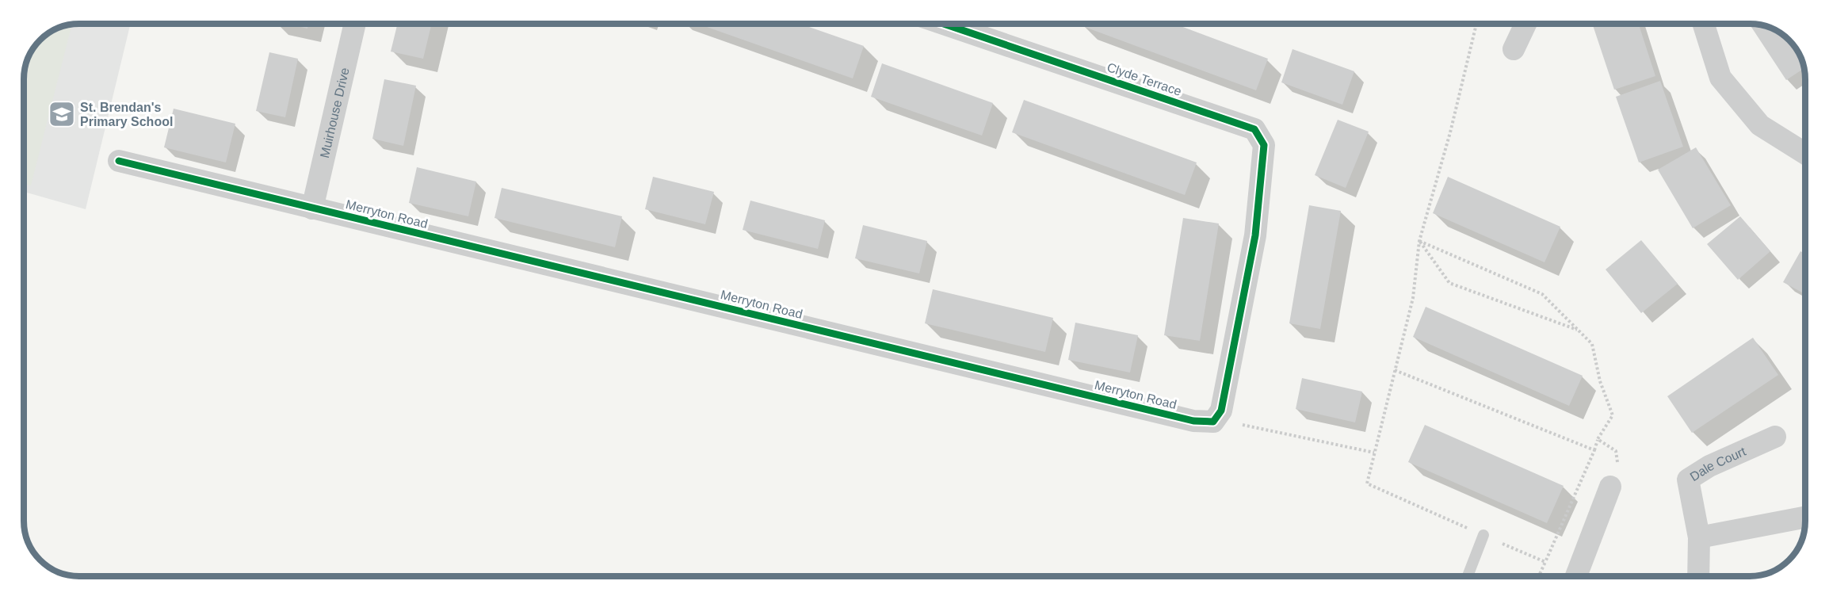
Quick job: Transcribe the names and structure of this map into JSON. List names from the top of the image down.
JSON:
{
  "streets": {
    "street": [
      "Clyde Terrace",
      "Muirhouse Drive",
      "Merryton Road",
      "Dale Court"
    ]
  },
  "crossings": [
    ["Clyde Terrace", "Merryton Road"],
    ["Muirhouse Drive", "Merryton Road"]
  ],
  "places": {
    "school or university": ["St. Brendan's Primary School"]
  }
}
